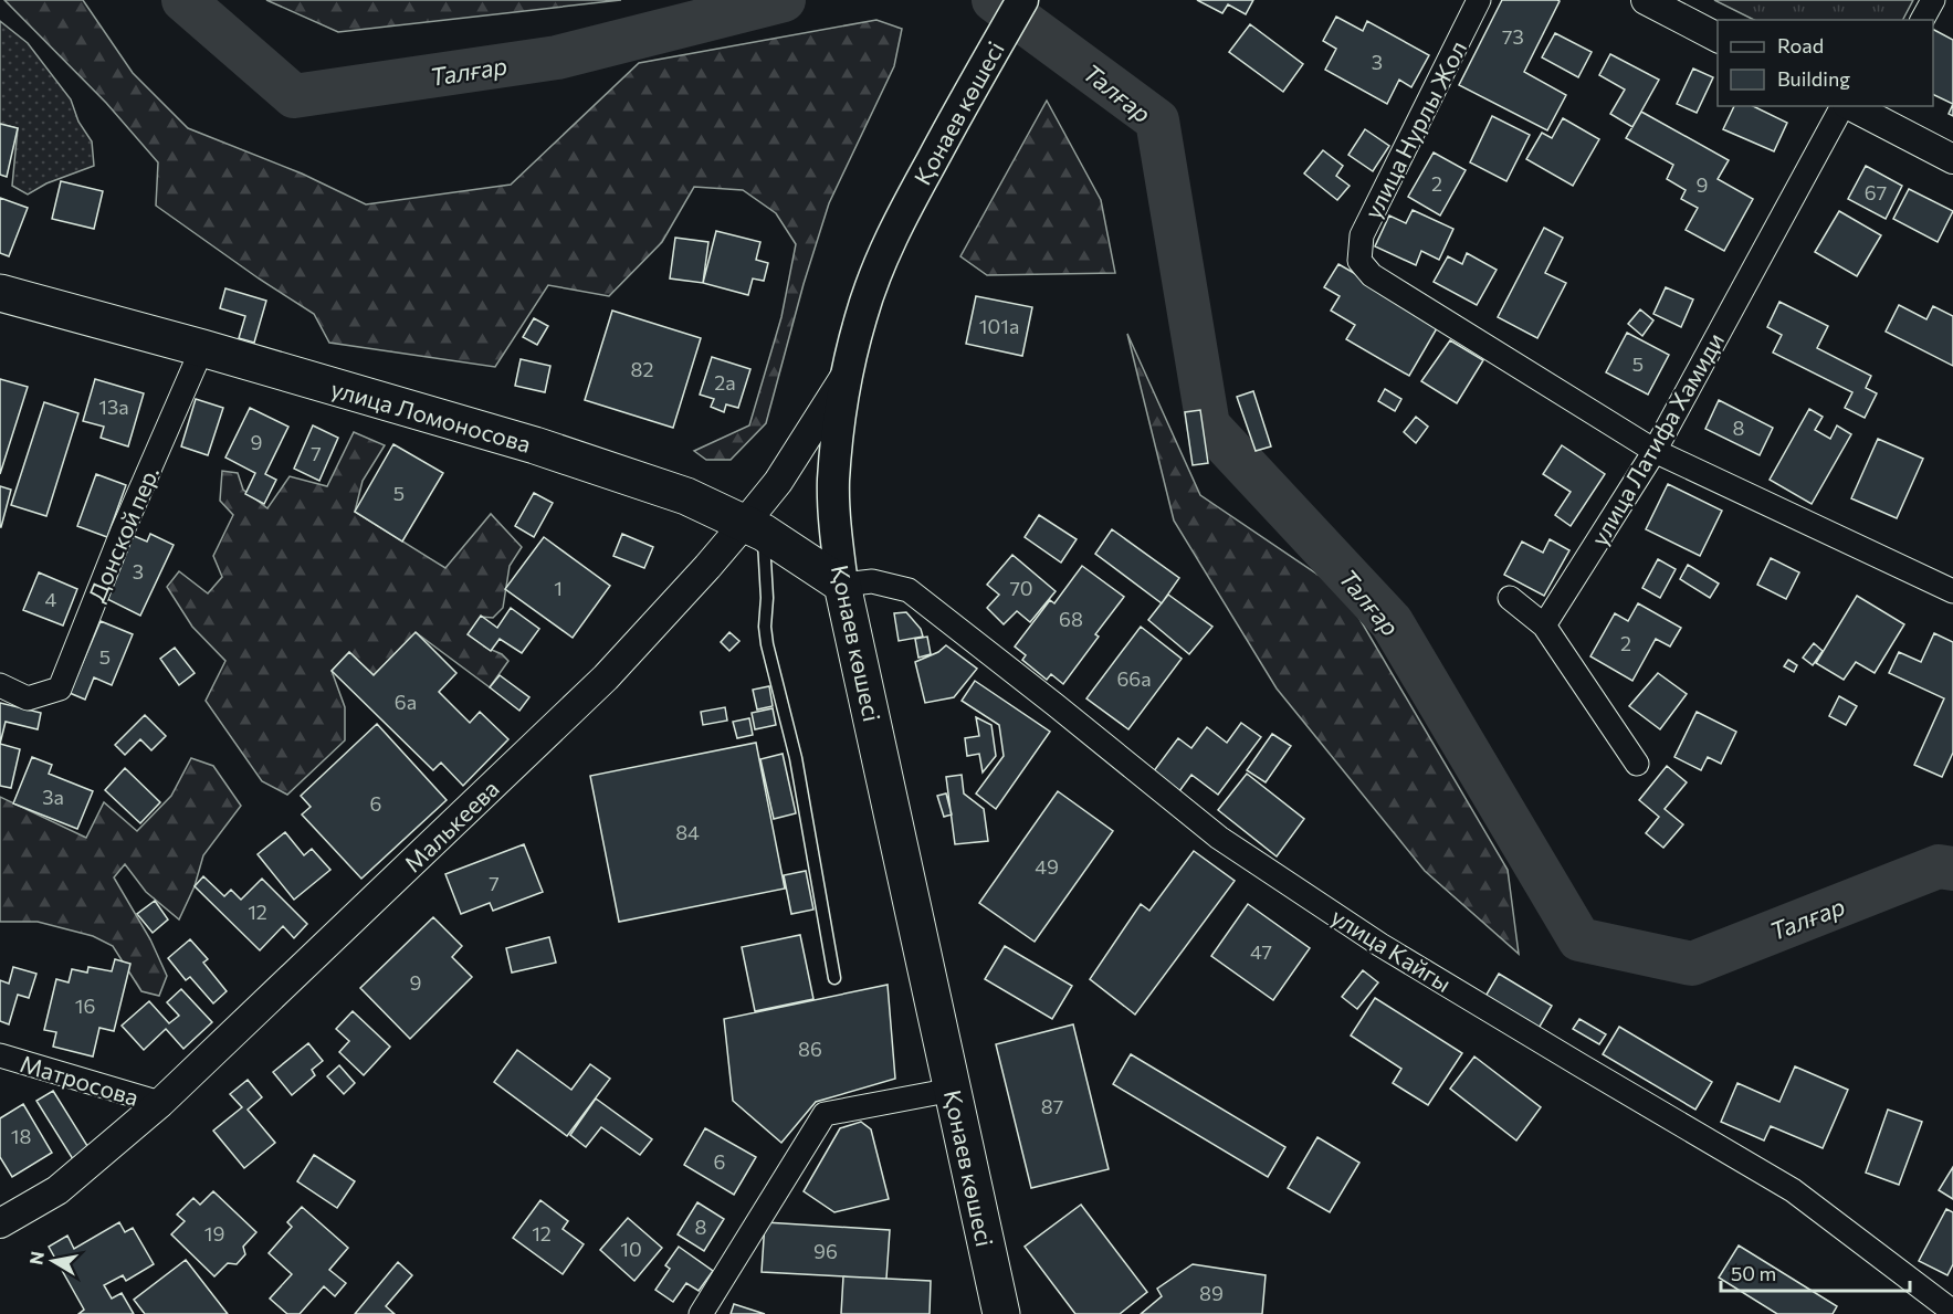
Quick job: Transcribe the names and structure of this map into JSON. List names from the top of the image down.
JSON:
{
  "streets": {
    "main road": ["Қонаев көшесі", "улица Ломоносова"],
    "street": [
      "улица Нурлы Жол",
      "улица Латифа Хамиди",
      "Донской пер.",
      "Малькеева",
      "улица Кайгы",
      "Матросова"
    ]
  },
  "crossings": [
    ["Қонаев көшесі", "улица Ломоносова"],
    ["Қонаев көшесі", "Малькеева"],
    ["Қонаев көшесі", "улица Кайгы"],
    ["улица Нурлы Жол", "улица Латифа Хамиди"],
    ["улица Ломоносова", "Донской пер."],
    ["улица Ломоносова", "Малькеева"],
    ["улица Ломоносова", "улица Кайгы"],
    ["Малькеева", "Матросова"]
  ],
  "water": ["Талғар"],
  "house_numbers": [
    "73",
    "3",
    "2",
    "9",
    "67",
    "101а",
    "5",
    "82",
    "2а",
    "13а",
    "8",
    "9",
    "7",
    "5",
    "3",
    "1",
    "70",
    "4",
    "68",
    "2",
    "5",
    "66а",
    "6а",
    "3а",
    "6",
    "84",
    "49",
    "7",
    "12",
    "47",
    "9",
    "16",
    "86",
    "87",
    "18",
    "6",
    "8",
    "19",
    "12",
    "10",
    "96",
    "89"
  ],
  "legend": ["Road", "Building"],
  "scale_bar": "50 m",
  "north": "left"
}
